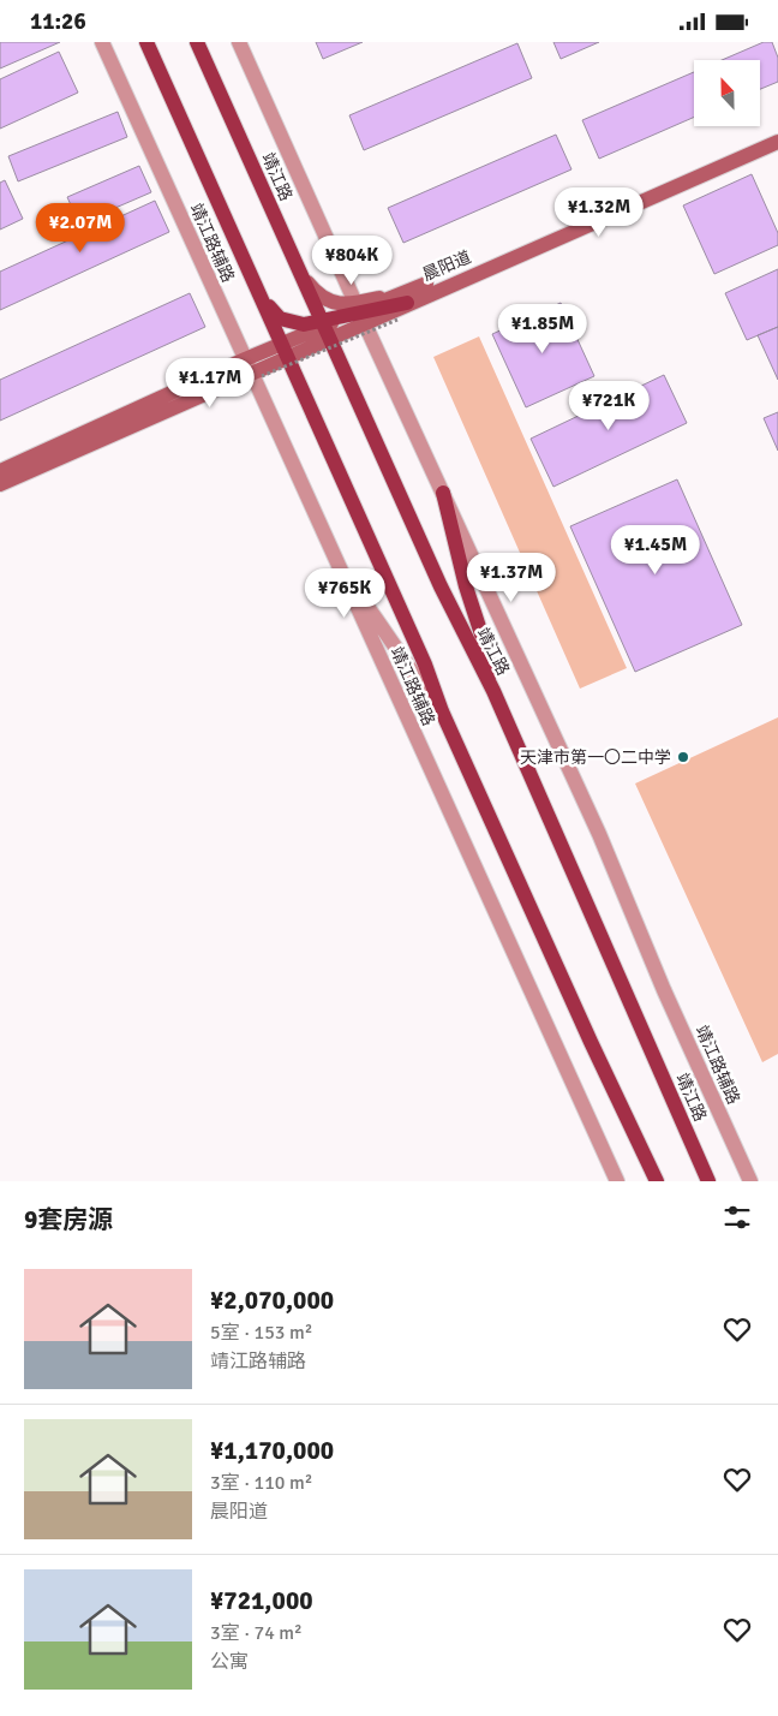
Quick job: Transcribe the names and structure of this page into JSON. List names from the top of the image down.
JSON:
{
  "streets": {
    "main road": ["靖江路", "晨阳道"],
    "street": ["靖江路辅路"]
  },
  "places": ["天津市第一〇二中学"],
  "north": "top",
  "page": {
    "status": "11:26",
    "price": [
      "¥1.32M",
      "¥2.07M",
      "¥804K",
      "¥1.85M",
      "¥1.17M",
      "¥721K",
      "¥1.45M",
      "¥1.37M",
      "¥765K"
    ],
    "heading": "9套房源",
    "list": [
      {
        "name": "¥2,070,000",
        "note": "5室 · 153 m² · 靖江路辅路"
      },
      {
        "name": "¥1,170,000",
        "note": "3室 · 110 m² · 晨阳道"
      },
      {
        "name": "¥721,000",
        "note": "3室 · 74 m² · 公寓"
      }
    ]
  }
}
